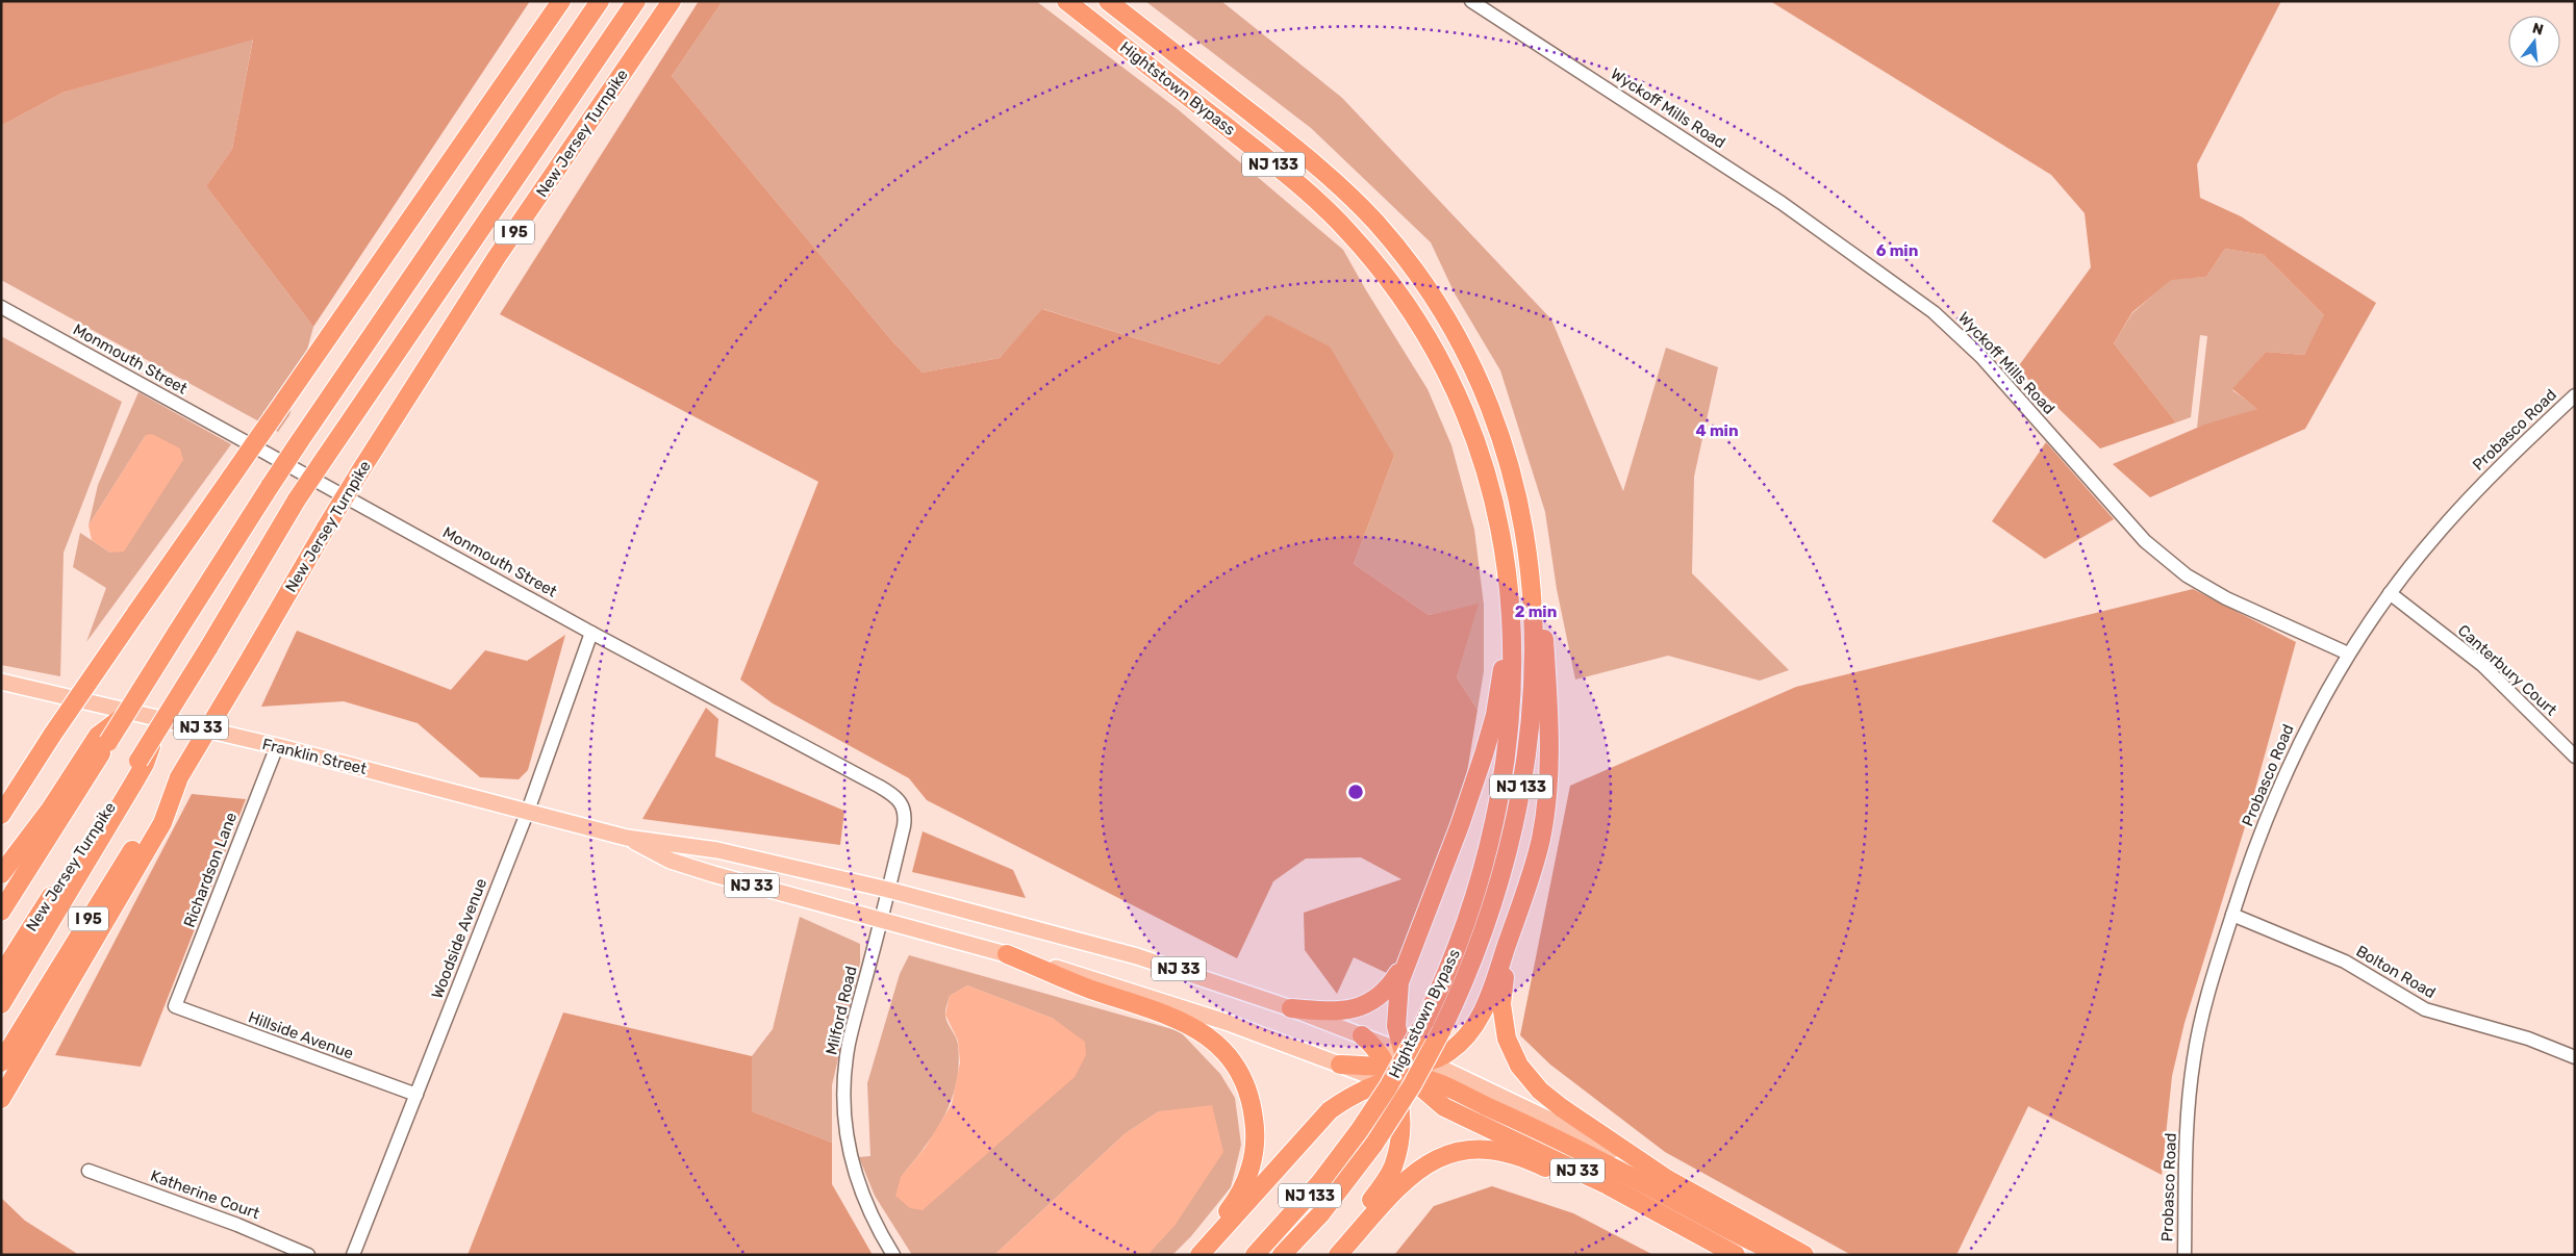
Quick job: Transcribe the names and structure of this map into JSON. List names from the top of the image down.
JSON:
{
  "streets": {
    "highway": [
      "Hightstown Bypass",
      "New Jersey Turnpike",
      "NJ 133",
      "I 95",
      "NJ 33"
    ],
    "main road": ["Franklin Street"],
    "street": [
      "Wyckoff Mills Road",
      "Monmouth Street",
      "Probasco Road",
      "Canterbury Court",
      "Richardson Lane",
      "Woodside Avenue",
      "Bolton Road",
      "Milford Road",
      "Hillside Avenue",
      "Katherine Court"
    ]
  },
  "crossings": [
    ["Wyckoff Mills Road", "Probasco Road"],
    ["Monmouth Street", "NJ 33"],
    ["Monmouth Street", "Woodside Avenue"],
    ["Monmouth Street", "Milford Road"],
    ["Probasco Road", "Canterbury Court"],
    ["Probasco Road", "Bolton Road"],
    ["NJ 33", "Franklin Street"],
    ["NJ 33", "Milford Road"],
    ["Franklin Street", "Richardson Lane"],
    ["Franklin Street", "Woodside Avenue"],
    ["Richardson Lane", "Hillside Avenue"],
    ["Woodside Avenue", "Hillside Avenue"]
  ],
  "north": "top",
  "rings": ["6 min", "4 min", "2 min"]
}
